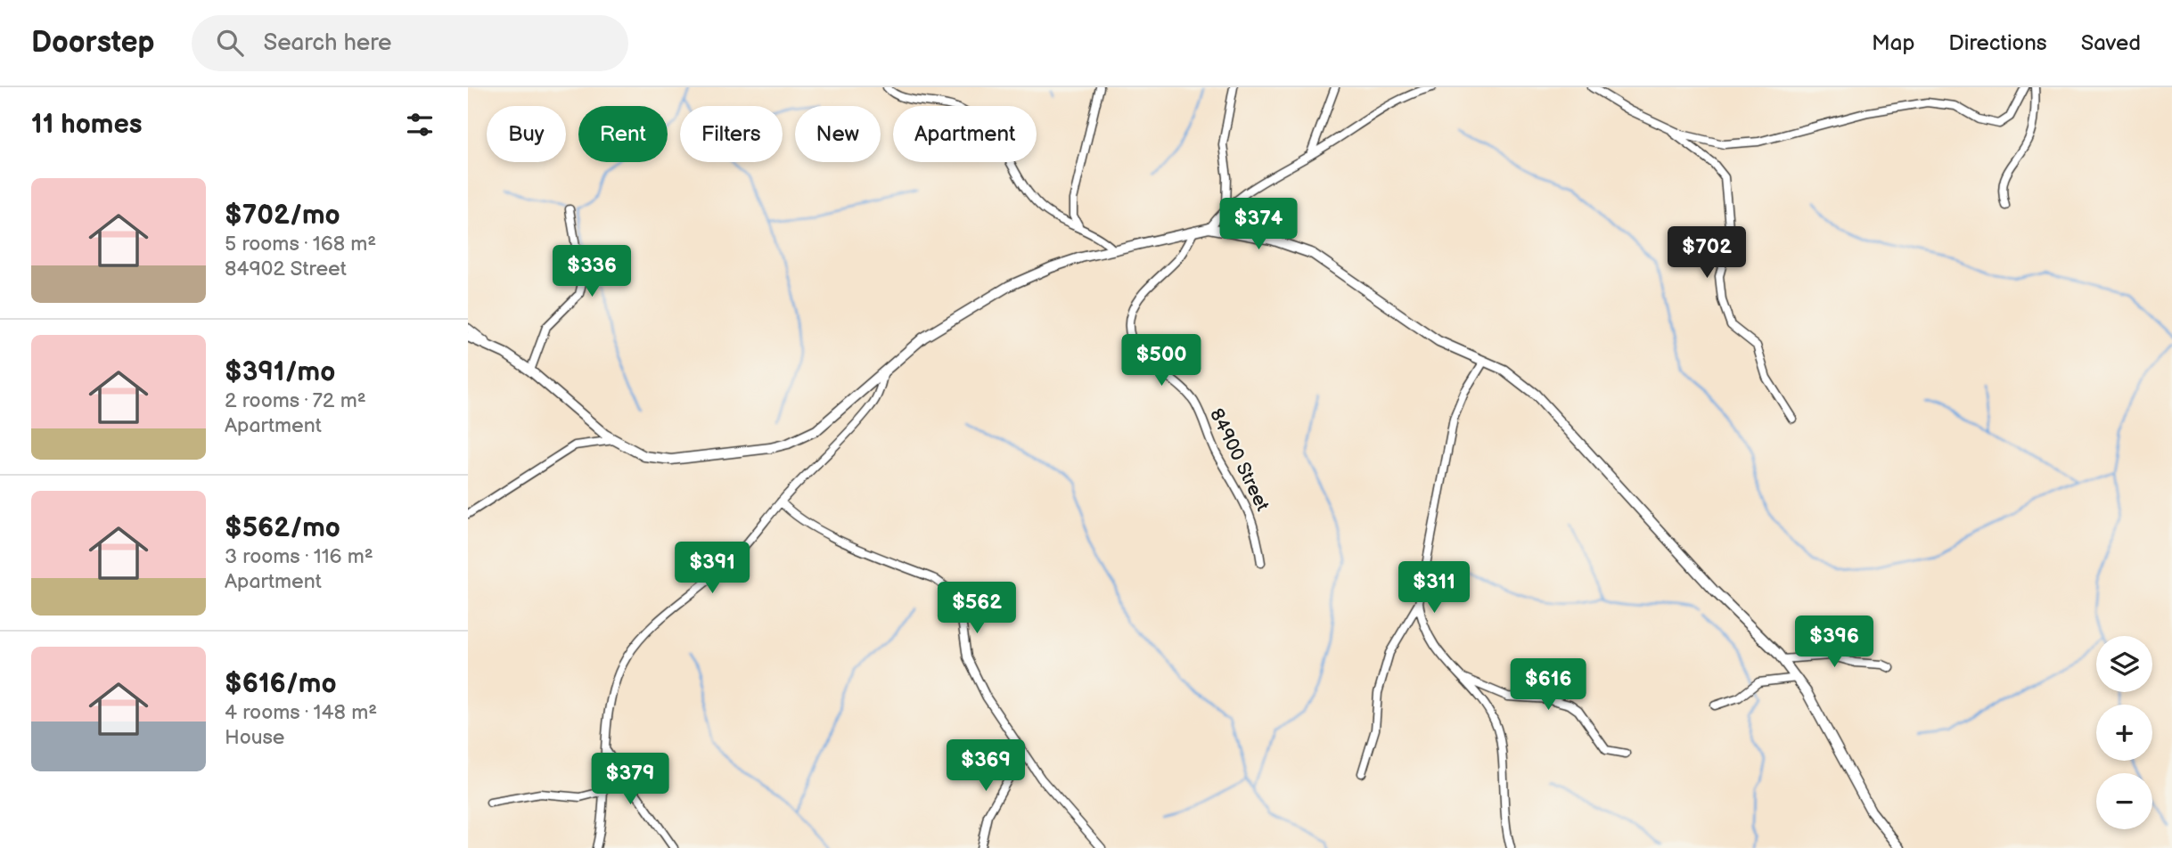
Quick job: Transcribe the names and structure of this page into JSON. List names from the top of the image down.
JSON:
{
  "streets": {
    "street": ["84900 Street"]
  },
  "page": {
    "header": "Doorstep",
    "search": "Search here",
    "nav": ["Map", "Directions", "Saved"],
    "heading": "11 homes",
    "chip": [
      "Buy",
      "Rent",
      "Filters",
      "New",
      "Apartment"
    ],
    "list": [
      {
        "name": "$702/mo",
        "note": "5 rooms · 168 m² · 84902 Street"
      },
      {
        "name": "$391/mo",
        "note": "2 rooms · 72 m² · Apartment"
      },
      {
        "name": "$562/mo",
        "note": "3 rooms · 116 m² · Apartment"
      },
      {
        "name": "$616/mo",
        "note": "4 rooms · 148 m² · House"
      }
    ],
    "price": [
      "$374",
      "$702",
      "$336",
      "$500",
      "$391",
      "$311",
      "$562",
      "$396",
      "$616",
      "$369",
      "$379"
    ],
    "map_buttons": ["+", "−"]
  }
}
